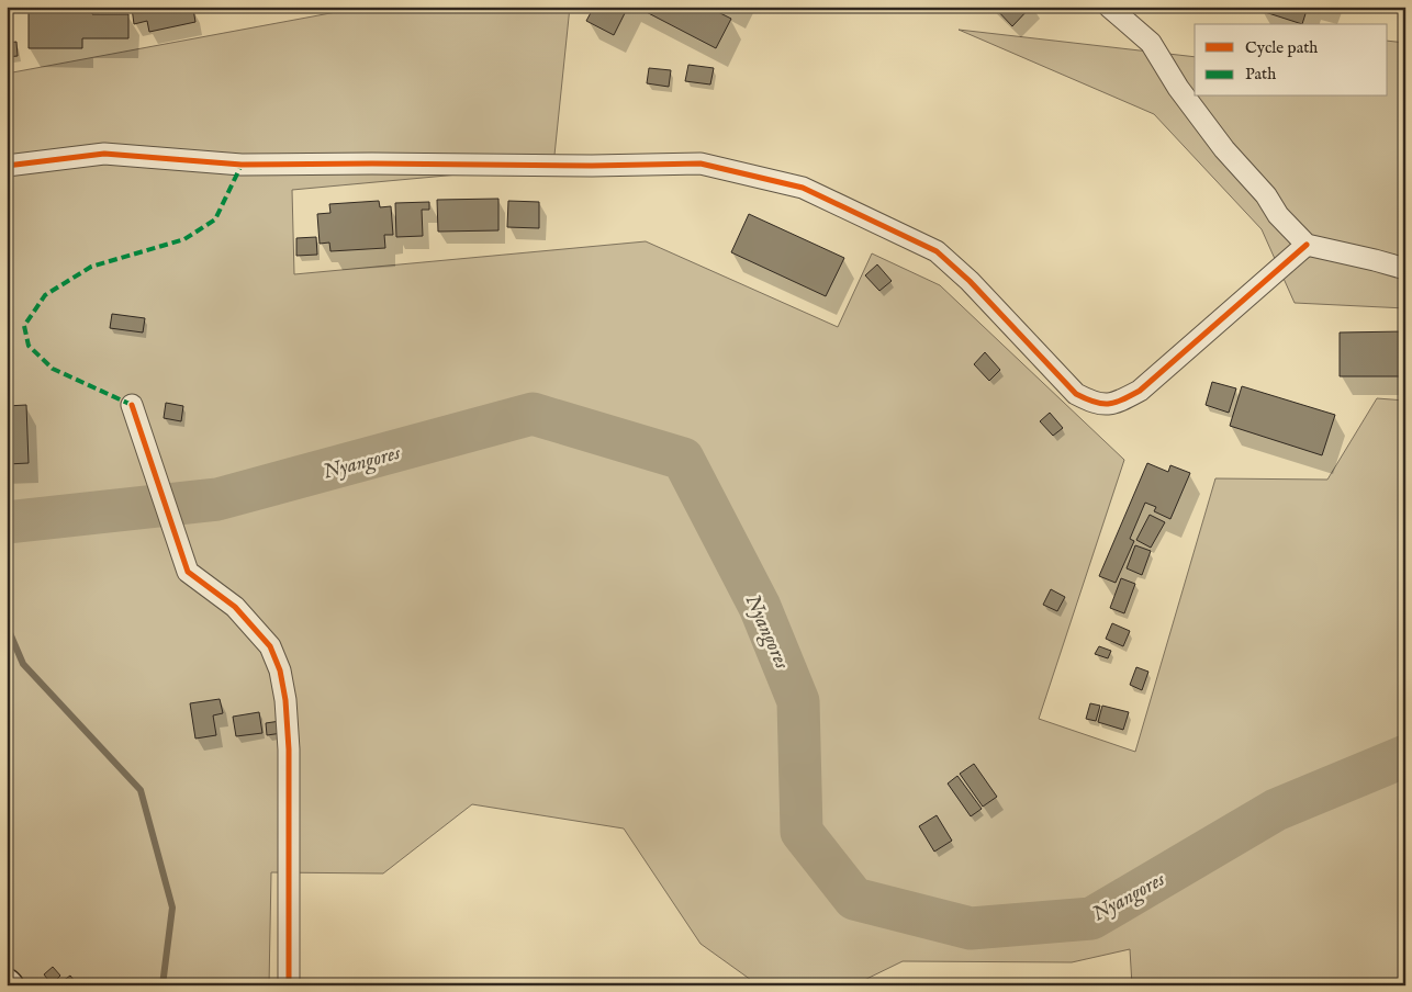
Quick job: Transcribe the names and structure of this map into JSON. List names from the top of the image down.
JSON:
{
  "water": ["Nyangores"],
  "legend": ["Cycle path", "Path"]
}
